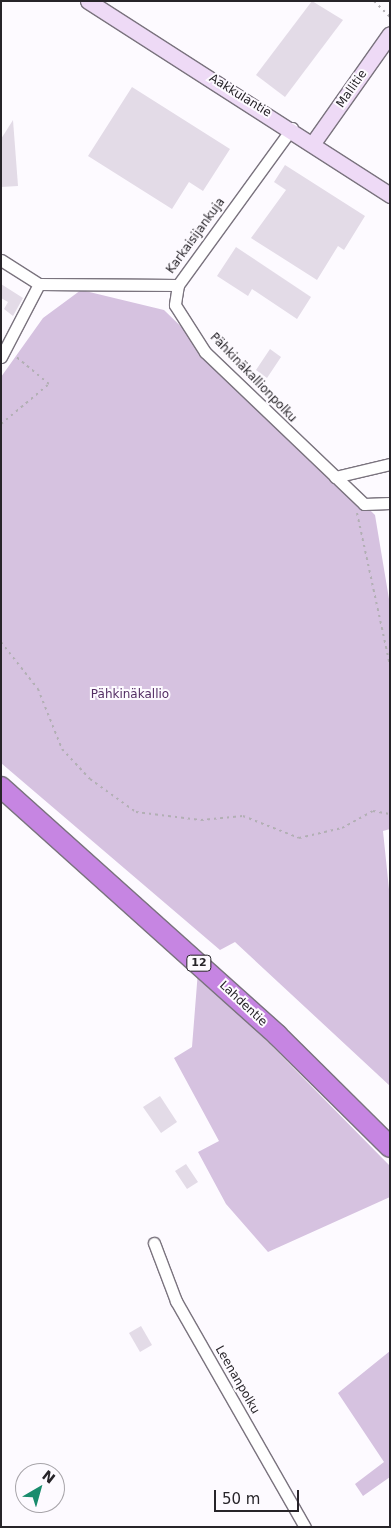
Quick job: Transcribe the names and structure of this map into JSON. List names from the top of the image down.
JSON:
{
  "streets": {
    "highway": ["12", "Lahdentie"],
    "street": [
      "Mallitie",
      "Aakkulantie",
      "Karkaisijankuja",
      "Pähkinäkallionpolku",
      "Leenanpolku"
    ]
  },
  "crossings": [
    ["Mallitie", "Aakkulantie"],
    ["Aakkulantie", "Karkaisijankuja"],
    ["Karkaisijankuja", "Pähkinäkallionpolku"]
  ],
  "parks": ["Pähkinäkallio"],
  "scale_bar": "50 m",
  "north": "top right"
}
